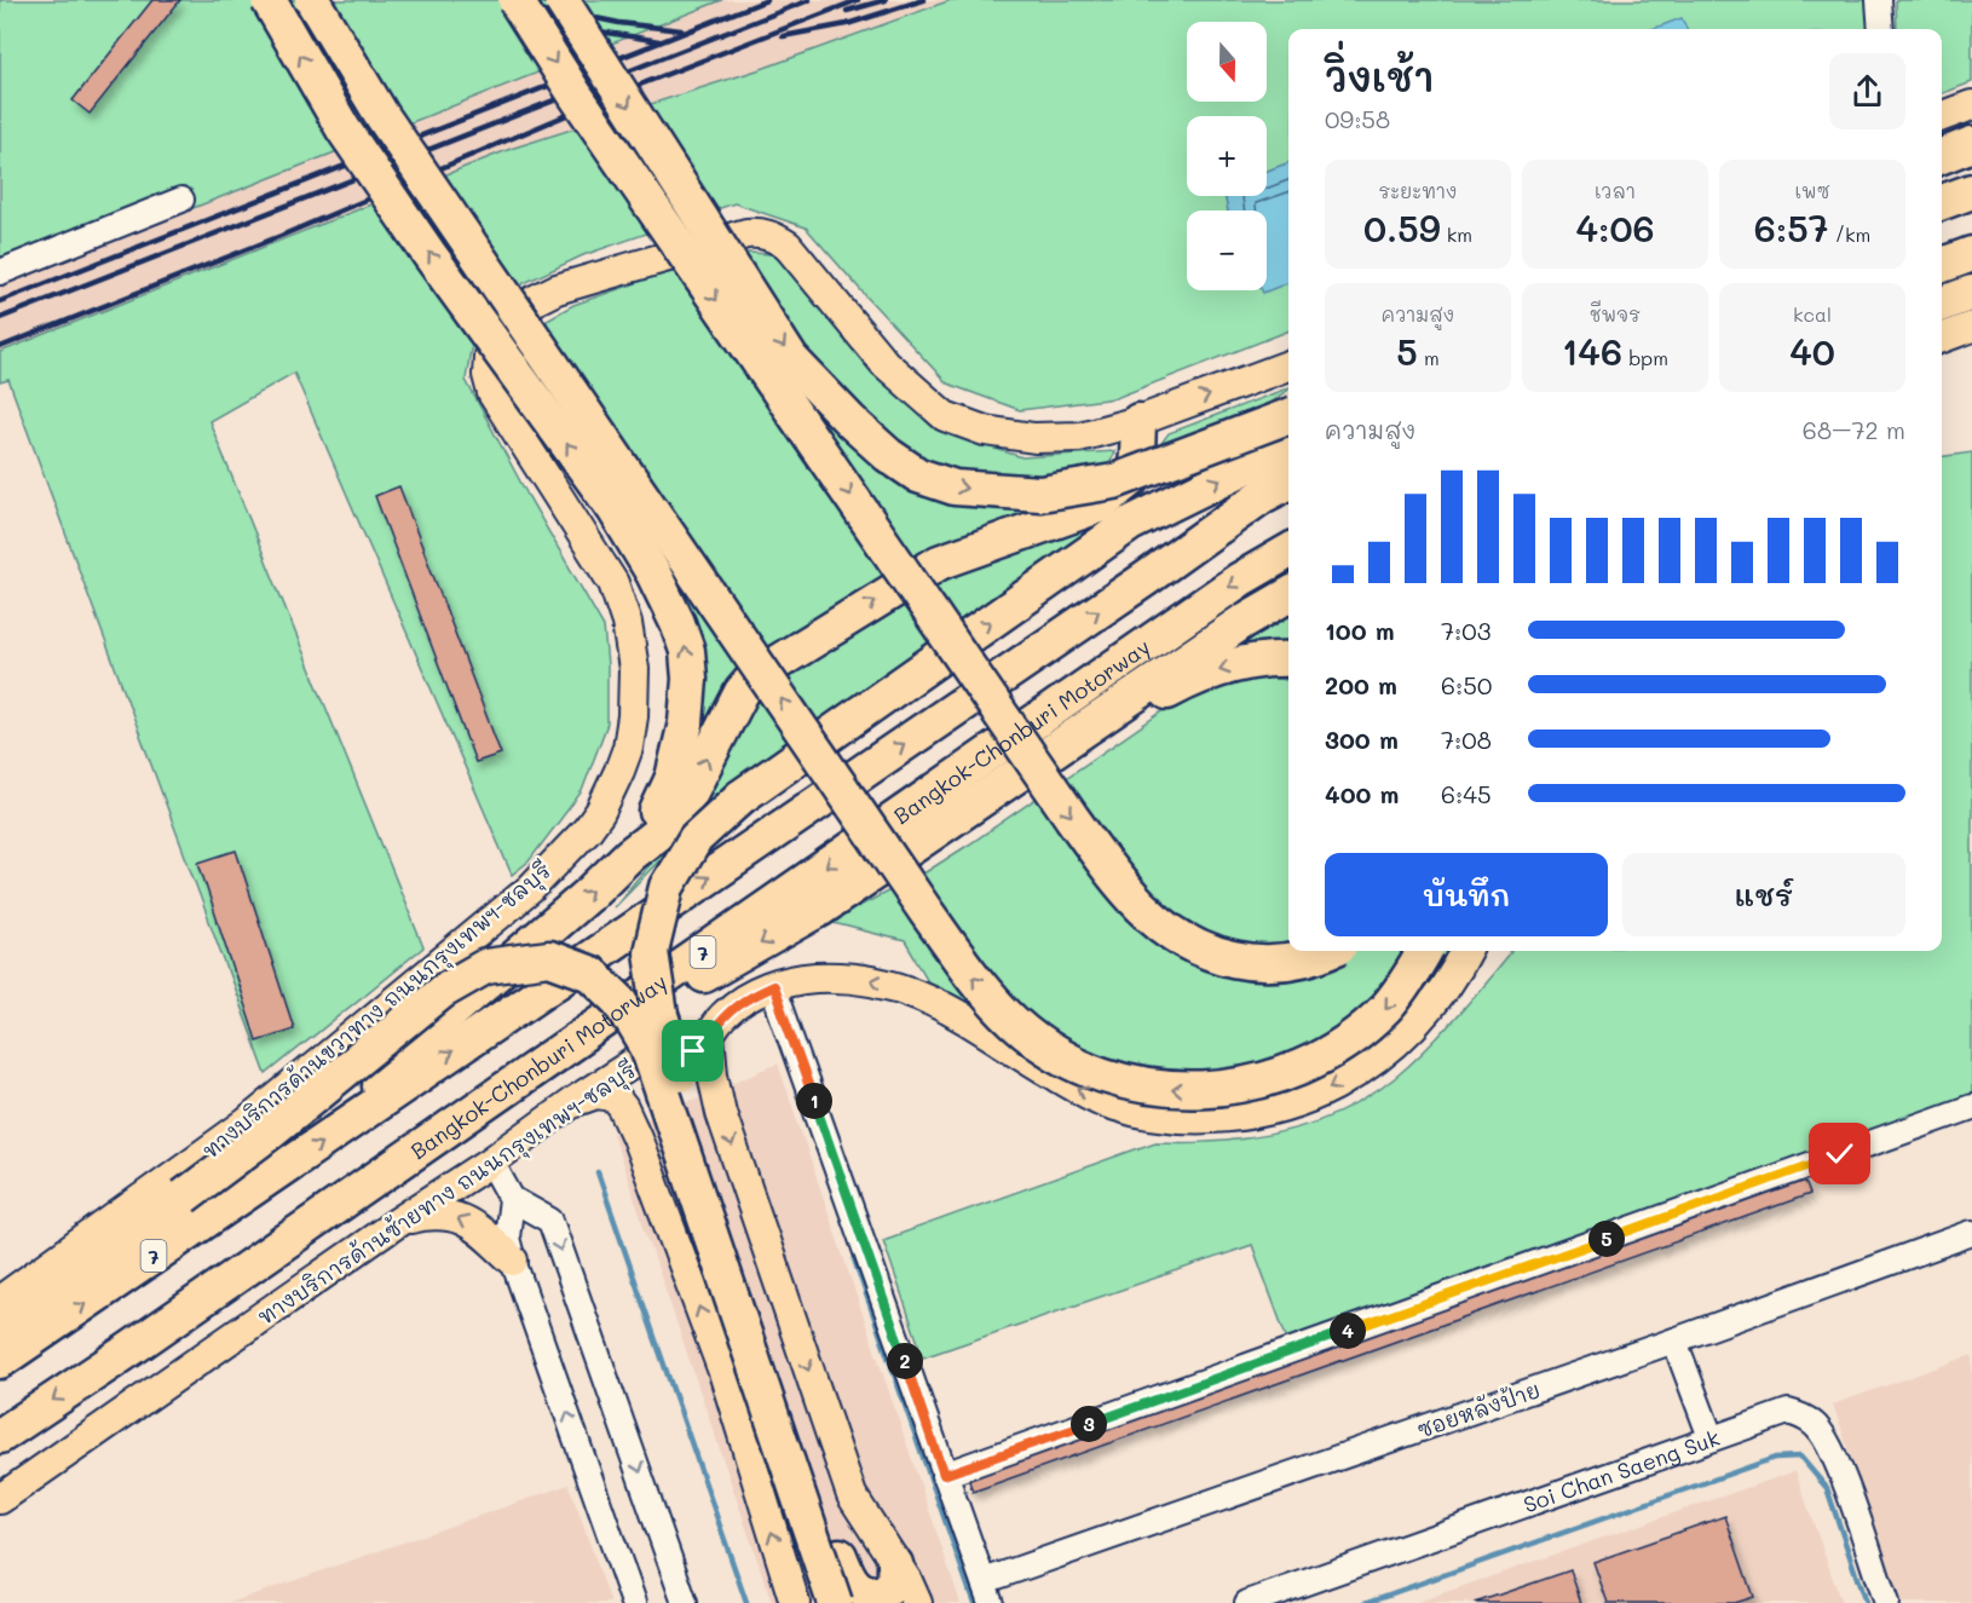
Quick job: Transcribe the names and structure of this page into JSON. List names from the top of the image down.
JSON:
{
  "streets": {
    "highway": ["Bangkok-Chonburi Motorway", "7"],
    "main road": ["ทางบริการด้านขวาทาง ถนนกรุงเทพฯ-ชลบุรี", "ทางบริการด้านซ้ายทาง ถนนกรุงเทพฯ-ชลบุรี"],
    "street": ["ซอยหลังป้าย", "Soi Chan Saeng Suk"]
  },
  "north": "bottom",
  "page": {
    "map_buttons": ["+", "−"],
    "heading": ["วิ่งเช้า", "09:58"],
    "stats": [
      ["ระยะทาง", "0.59 km"],
      ["เวลา", "4:06"],
      ["เพซ", "6:57 /km"],
      ["ความสูง", "5 m"],
      ["ชีพจร", "146 bpm"],
      ["kcal", "40"]
    ],
    "chart": ["ความสูง", "68–72 m"],
    "list": [
      {
        "name": "100 m",
        "note": "7:03"
      },
      {
        "name": "200 m",
        "note": "6:50"
      },
      {
        "name": "300 m",
        "note": "7:08"
      },
      {
        "name": "400 m",
        "note": "6:45"
      }
    ],
    "buttons": ["บันทึก", "แชร์"],
    "pins": [
      "1",
      "5",
      "4",
      "2",
      "3"
    ]
  }
}
